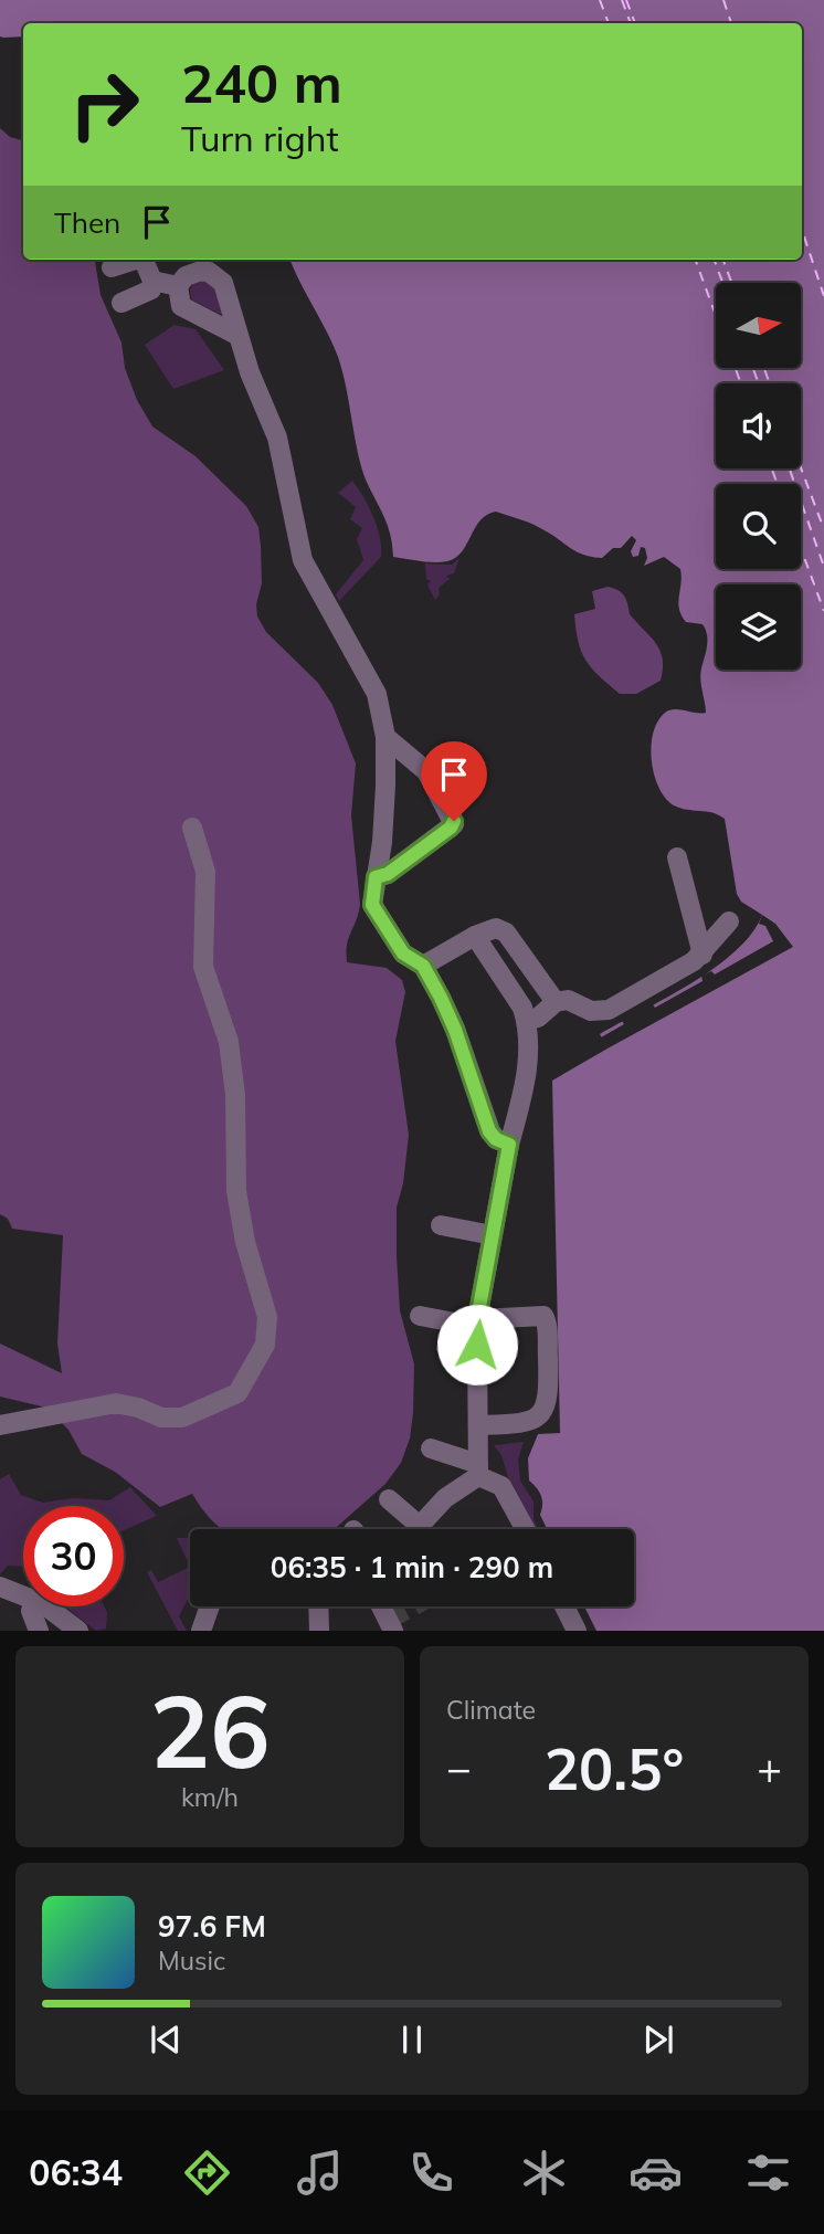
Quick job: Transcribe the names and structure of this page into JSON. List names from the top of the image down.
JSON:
{
  "north": "right",
  "page": {
    "turn": ["240 m", "Turn right"],
    "then": "Then",
    "limit": "30",
    "trip": "06:35 · 1 min · 290 m",
    "tile": [
      ["26", "km/h"],
      "Climate"
    ],
    "heat": ["−", "20.5°", "+"],
    "song": ["97.6 FM", "Music"],
    "tabs": "06:34"
  }
}
